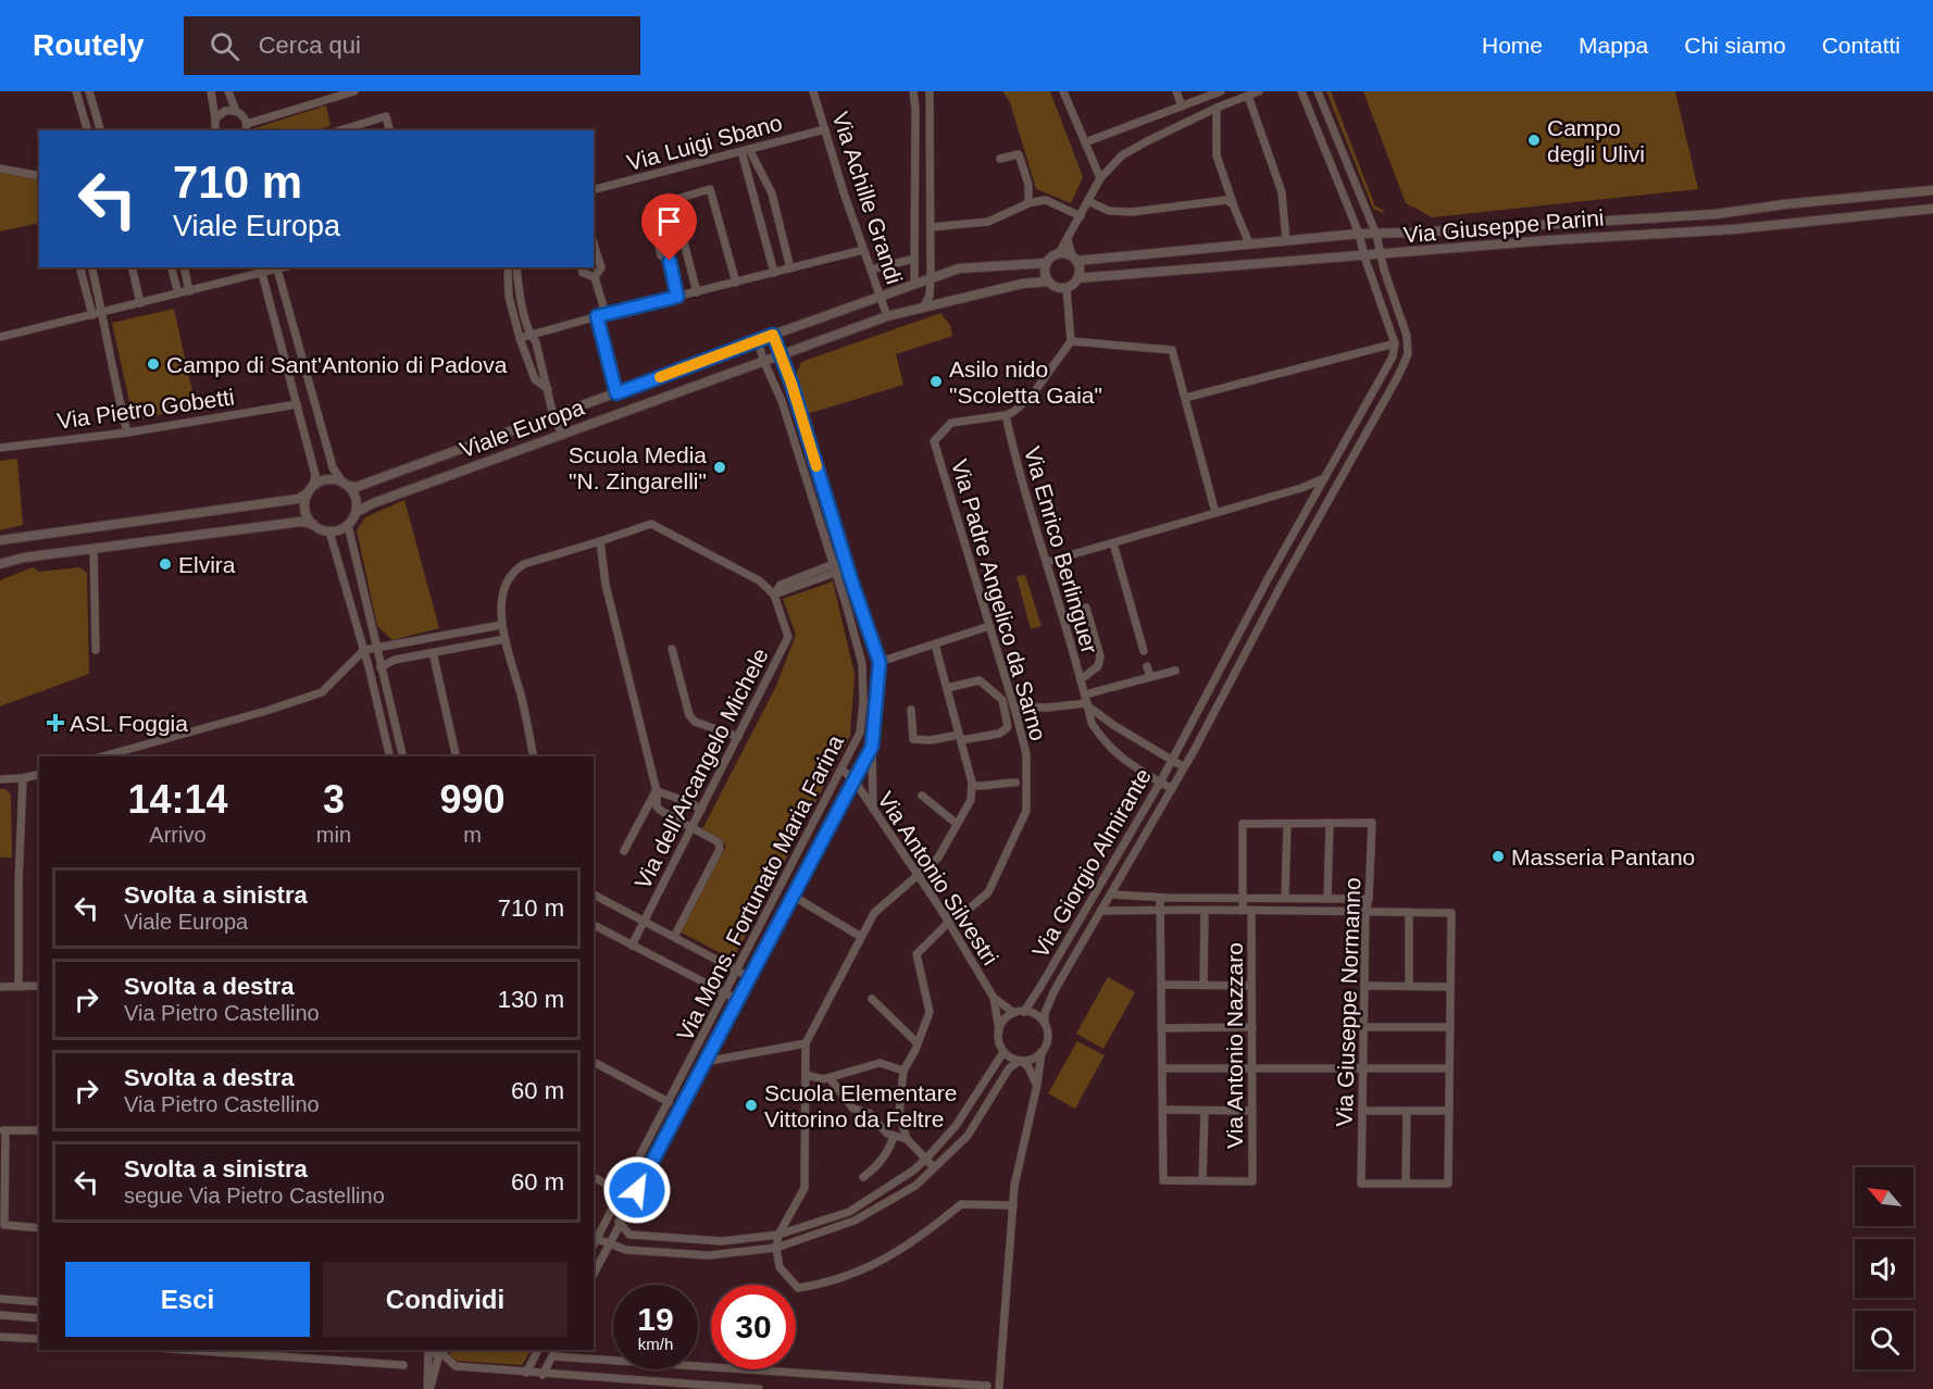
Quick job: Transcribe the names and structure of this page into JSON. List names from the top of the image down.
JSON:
{
  "streets": {
    "street": [
      "Via Luigi Sbano",
      "Via Achille Grandi",
      "Via Giuseppe Parini",
      "Via Pietro Gobetti",
      "Viale Europa",
      "Via Enrico Berlinguer",
      "Via Padre Angelico da Sarno",
      "Via dell'Arcangelo Michele",
      "Via Giorgio Almirante",
      "Via Antonio Silvestri",
      "Via Mons. Fortunato Maria Farina",
      "Via Giuseppe Normanno",
      "Via Antonio Nazzaro"
    ]
  },
  "crossings": [
    ["Via Luigi Sbano", "Via Achille Grandi"],
    ["Via Achille Grandi", "Viale Europa"],
    ["Viale Europa", "Via Mons. Fortunato Maria Farina"],
    ["Via Enrico Berlinguer", "Via Padre Angelico da Sarno"],
    ["Via Enrico Berlinguer", "Via Giorgio Almirante"],
    ["Via Padre Angelico da Sarno", "Via Antonio Silvestri"],
    ["Via Giorgio Almirante", "Via Antonio Silvestri"],
    ["Via Antonio Silvestri", "Via Mons. Fortunato Maria Farina"]
  ],
  "places": {
    "other": [
      "Campo degli Ulivi",
      "Campo di Sant'Antonio di Padova",
      "Asilo nido \"Scoletta Gaia\"",
      "Scuola Media \"N. Zingarelli\"",
      "Elvira",
      "Masseria Pantano",
      "Scuola Elementare Vittorino da Feltre"
    ],
    "health": ["ASL Foggia"]
  },
  "north": "top left",
  "page": {
    "header": "Routely",
    "search": "Cerca qui",
    "nav": [
      "Home",
      "Mappa",
      "Chi siamo",
      "Contatti"
    ],
    "turn": ["710 m", "Viale Europa"],
    "eta": [
      "14:14",
      "Arrivo",
      "3",
      "min",
      "990",
      "m"
    ],
    "list": [
      {
        "name": "Svolta a sinistra",
        "note": "Viale Europa",
        "value": "710 m"
      },
      {
        "name": "Svolta a destra",
        "note": "Via Pietro Castellino",
        "value": "130 m"
      },
      {
        "name": "Svolta a destra",
        "note": "Via Pietro Castellino",
        "value": "60 m"
      },
      {
        "name": "Svolta a sinistra",
        "note": "segue Via Pietro Castellino",
        "value": "60 m"
      }
    ],
    "buttons": ["Esci", "Condividi"],
    "speed": "19 km/h",
    "limit": "30"
  }
}
